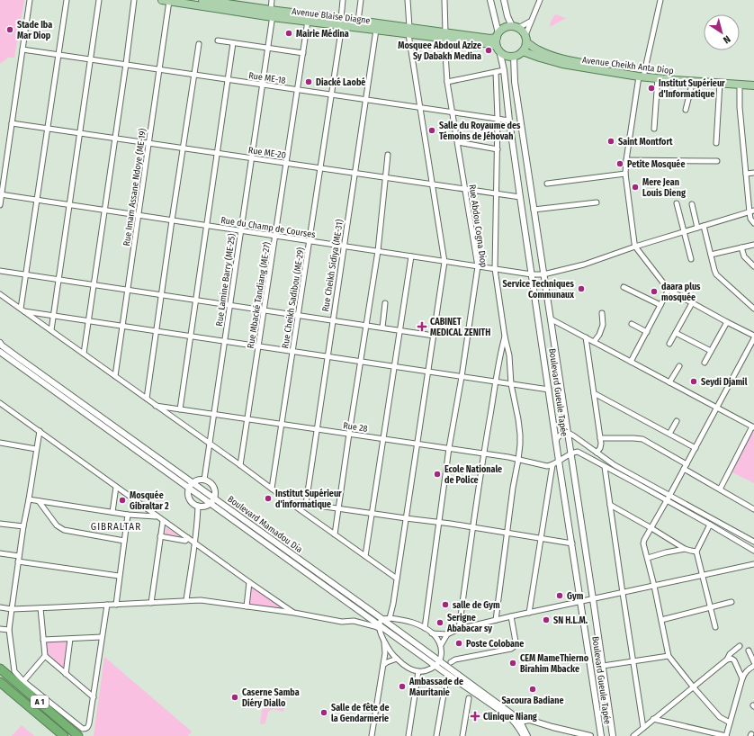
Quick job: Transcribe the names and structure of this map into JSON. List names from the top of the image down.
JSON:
{
  "streets": {
    "highway": ["A 1"],
    "main road": ["Avenue Blaise Diagne", "Avenue Cheikh Anta Diop"],
    "street": [
      "Rue ME-18",
      "Rue ME-20",
      "Rue Imam Assane Ndoye (ME-19)",
      "Rue Abdou Cogna Diop",
      "Rue du Champ de Courses",
      "Rue Cheikh Sidiya (ME-31)",
      "Rue Lamine Barry (ME-25)",
      "Rue Mbacké Tandiang (ME-27)",
      "Rue Cheikh Sadibou (ME-29)",
      "Boulevard Gueule Tapée",
      "Rue 28",
      "Boulevard Mamadou Dia"
    ]
  },
  "crossings": [
    ["Avenue Blaise Diagne", "Avenue Cheikh Anta Diop"],
    ["Avenue Blaise Diagne", "Rue Imam Assane Ndoye (ME-19)"],
    ["Avenue Blaise Diagne", "Rue Abdou Cogna Diop"],
    ["Avenue Blaise Diagne", "Rue Cheikh Sidiya (ME-31)"],
    ["Avenue Blaise Diagne", "Rue Lamine Barry (ME-25)"],
    ["Avenue Blaise Diagne", "Rue Mbacké Tandiang (ME-27)"],
    ["Avenue Blaise Diagne", "Rue Cheikh Sadibou (ME-29)"],
    ["Avenue Blaise Diagne", "Boulevard Gueule Tapée"],
    ["Avenue Cheikh Anta Diop", "Boulevard Gueule Tapée"],
    ["Rue ME-18", "Rue Imam Assane Ndoye (ME-19)"],
    ["Rue ME-18", "Rue Abdou Cogna Diop"],
    ["Rue ME-18", "Rue Cheikh Sidiya (ME-31)"],
    ["Rue ME-18", "Rue Lamine Barry (ME-25)"],
    ["Rue ME-18", "Rue Mbacké Tandiang (ME-27)"],
    ["Rue ME-18", "Rue Cheikh Sadibou (ME-29)"],
    ["Rue ME-18", "Boulevard Gueule Tapée"],
    ["Rue ME-20", "Rue Imam Assane Ndoye (ME-19)"],
    ["Rue ME-20", "Rue Abdou Cogna Diop"],
    ["Rue ME-20", "Rue Cheikh Sidiya (ME-31)"],
    ["Rue ME-20", "Rue Lamine Barry (ME-25)"],
    ["Rue ME-20", "Rue Mbacké Tandiang (ME-27)"],
    ["Rue ME-20", "Rue Cheikh Sadibou (ME-29)"],
    ["Rue ME-20", "Boulevard Gueule Tapée"],
    ["Rue Imam Assane Ndoye (ME-19)", "Rue du Champ de Courses"],
    ["Rue Abdou Cogna Diop", "Rue du Champ de Courses"],
    ["Rue Abdou Cogna Diop", "Rue 28"],
    ["Rue du Champ de Courses", "Rue Cheikh Sidiya (ME-31)"],
    ["Rue du Champ de Courses", "Rue Lamine Barry (ME-25)"],
    ["Rue du Champ de Courses", "Rue Mbacké Tandiang (ME-27)"],
    ["Rue du Champ de Courses", "Rue Cheikh Sadibou (ME-29)"],
    ["Rue du Champ de Courses", "Boulevard Gueule Tapée"],
    ["Rue Cheikh Sidiya (ME-31)", "Rue 28"],
    ["Rue Lamine Barry (ME-25)", "Rue 28"],
    ["Rue Mbacké Tandiang (ME-27)", "Rue 28"],
    ["Rue Cheikh Sadibou (ME-29)", "Rue 28"]
  ],
  "districts": ["GIBRALTAR"],
  "places": {
    "other": [
      "Stade Iba Mar Diop",
      "Mairie Médina",
      "Mosquee Abdoul Azize Sy Dabakh Medina",
      "Diacké Laobé",
      "Institut Supérieur d'Informatique",
      "Salle du Royaume des Témoins de Jéhovah",
      "Saint Montfort",
      "Petite Mosquée",
      "Mere Jean Louis Dieng",
      "Service Techniques Communaux",
      "daara plus mosquée",
      "Seydi Djamil",
      "Ecole Nationale de Police",
      "Institut Supérieur d'informatique",
      "Mosquée Gibraltar 2",
      "Gym",
      "salle de Gym",
      "SN H.L.M.",
      "Serigne Ababacar sy",
      "Poste Colobane",
      "CEM MameThierno Birahim Mbacke",
      "Ambassade de Mauritanie",
      "Sacoura Badiane",
      "Caserne Samba Diéry Diallo",
      "Salle de fête de la Gendarmerie"
    ],
    "health": ["CABINET MEDICAL ZENITH", "Clinique Niang"]
  },
  "north": "bottom right"
}
